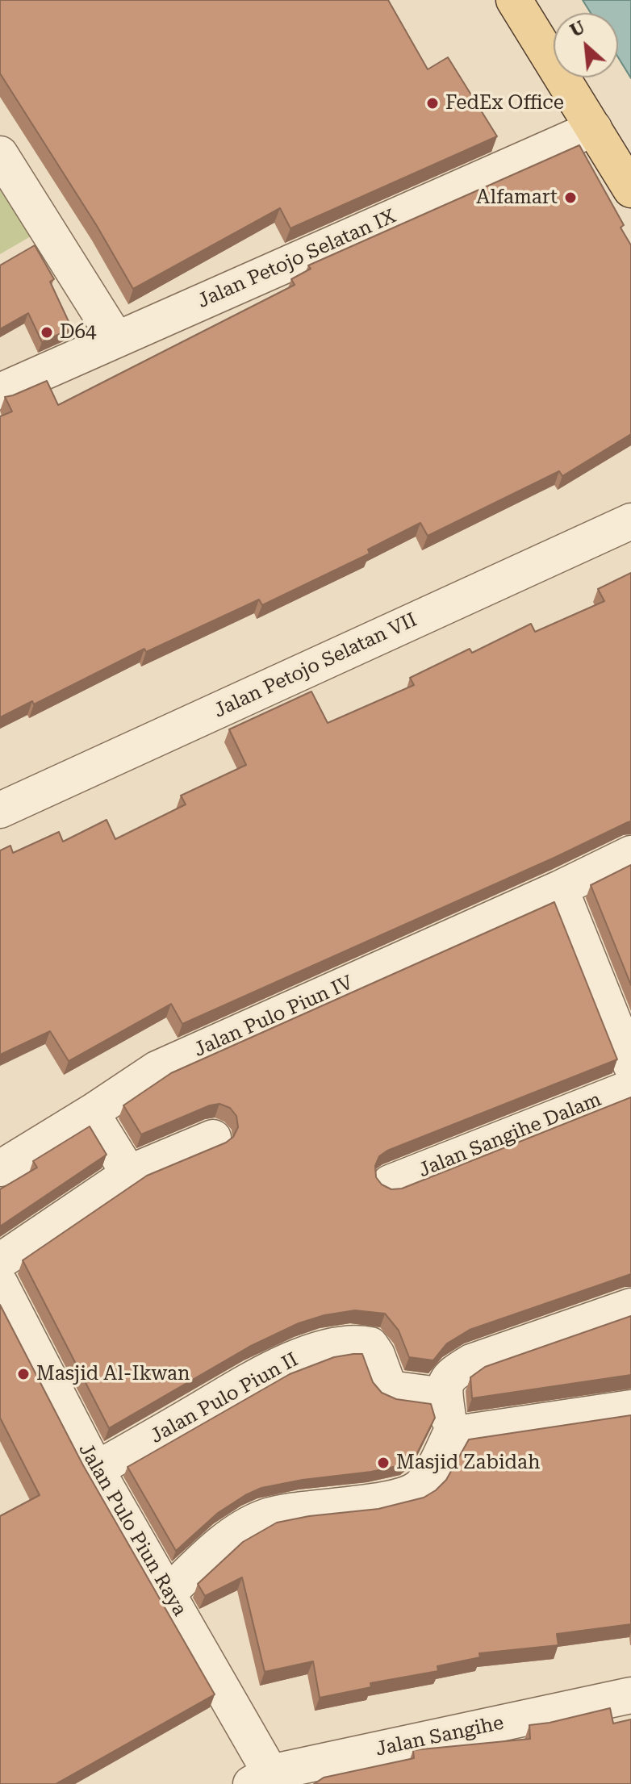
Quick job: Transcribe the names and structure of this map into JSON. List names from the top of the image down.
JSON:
{
  "streets": {
    "street": [
      "Jalan Petojo Selatan IX",
      "Jalan Petojo Selatan VII",
      "Jalan Pulo Piun IV",
      "Jalan Sangihe Dalam",
      "Jalan Pulo Piun II",
      "Jalan Pulo Piun Raya",
      "Jalan Sangihe"
    ]
  },
  "crossings": [
    ["Jalan Pulo Piun II", "Jalan Pulo Piun Raya"],
    ["Jalan Pulo Piun Raya", "Jalan Sangihe"]
  ],
  "places": [
    "FedEx Office",
    "Alfamart",
    "D64",
    "Masjid Al-Ikwan",
    "Masjid Zabidah"
  ],
  "north": "top left"
}
